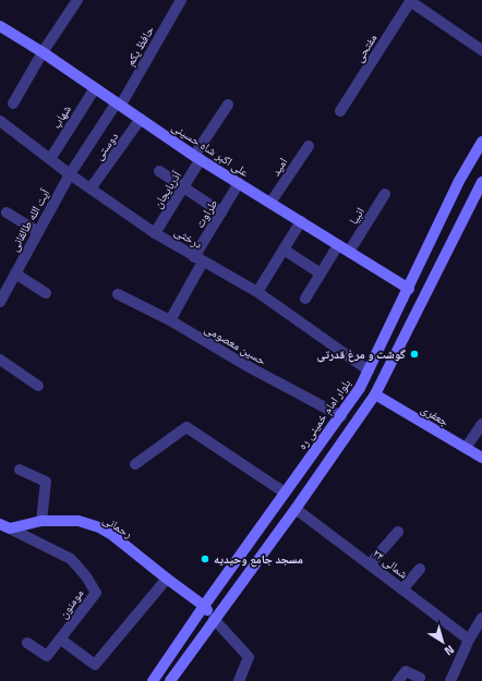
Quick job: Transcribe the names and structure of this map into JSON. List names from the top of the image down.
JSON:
{
  "streets": {
    "main road": [
      "علی اکبر شاه حسینی",
      "بلوار امام خمینی ره",
      "جعفری",
      "رحمانی"
    ],
    "street": [
      "حافظ یکم",
      "مفتحی",
      "شهاب",
      "دوستی",
      "امید",
      "آذربایجان",
      "طراوت",
      "انبیا",
      "آیت الله طالقانی",
      "درختی",
      "حسین معصومی",
      "۲۴ شمالی",
      "مومنون"
    ]
  },
  "crossings": [
    ["حافظ یکم", "علی اکبر شاه حسینی"],
    ["حافظ یکم", "آیت الله طالقانی"],
    ["حافظ یکم", "درختی"],
    ["شهاب", "علی اکبر شاه حسینی"],
    ["شهاب", "درختی"],
    ["دوستی", "علی اکبر شاه حسینی"],
    ["دوستی", "درختی"],
    ["علی اکبر شاه حسینی", "امید"],
    ["علی اکبر شاه حسینی", "آذربایجان"],
    ["علی اکبر شاه حسینی", "طراوت"],
    ["علی اکبر شاه حسینی", "انبیا"],
    ["علی اکبر شاه حسینی", "بلوار امام خمینی ره"],
    ["آذربایجان", "درختی"],
    ["طراوت", "درختی"],
    ["طراوت", "حسین معصومی"],
    ["آیت الله طالقانی", "درختی"],
    ["درختی", "بلوار امام خمینی ره"],
    ["حسین معصومی", "بلوار امام خمینی ره"],
    ["بلوار امام خمینی ره", "رحمانی"],
    ["رحمانی", "مومنون"]
  ],
  "places": ["گوشت و مرغ قدرتی", "مسجد جامع وحیدیه"],
  "north": "bottom right"
}
